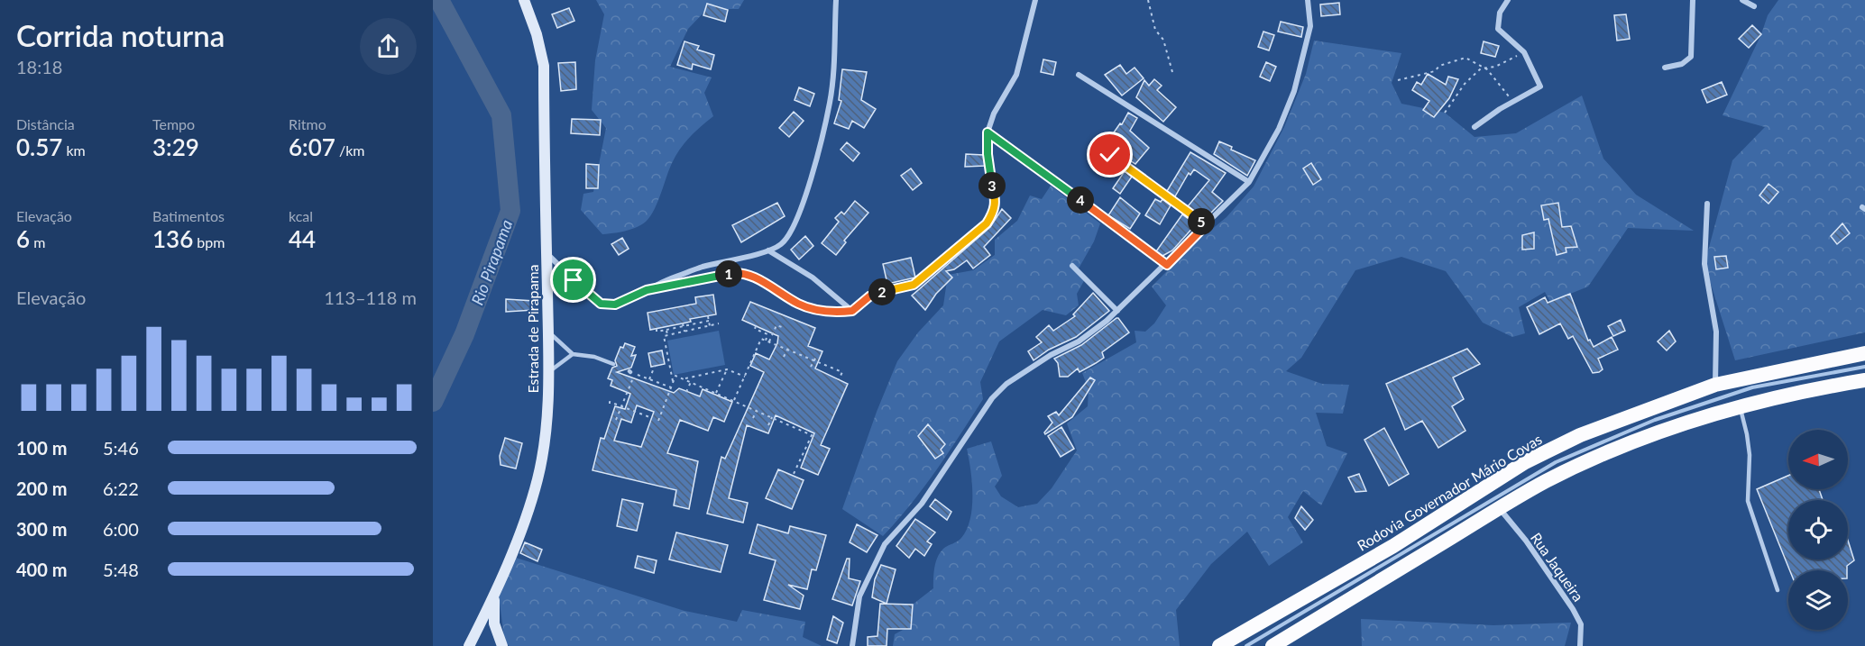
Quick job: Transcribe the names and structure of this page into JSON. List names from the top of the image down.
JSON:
{
  "streets": {
    "highway": ["Rodovia Governador Mário Covas"],
    "main road": ["Estrada de Pirapama"],
    "street": ["Rua Jaqueira"]
  },
  "water": ["Rio Pirapama"],
  "north": "left",
  "page": {
    "heading": ["Corrida noturna", "18:18"],
    "stats": [
      ["Distância", "0.57 km"],
      ["Tempo", "3:29"],
      ["Ritmo", "6:07 /km"],
      ["Elevação", "6 m"],
      ["Batimentos", "136 bpm"],
      ["kcal", "44"]
    ],
    "pins": [
      "3",
      "4",
      "5",
      "1",
      "2"
    ],
    "chart": ["Elevação", "113–118 m"],
    "list": [
      {
        "name": "100 m",
        "note": "5:46"
      },
      {
        "name": "200 m",
        "note": "6:22"
      },
      {
        "name": "300 m",
        "note": "6:00"
      },
      {
        "name": "400 m",
        "note": "5:48"
      }
    ]
  }
}
